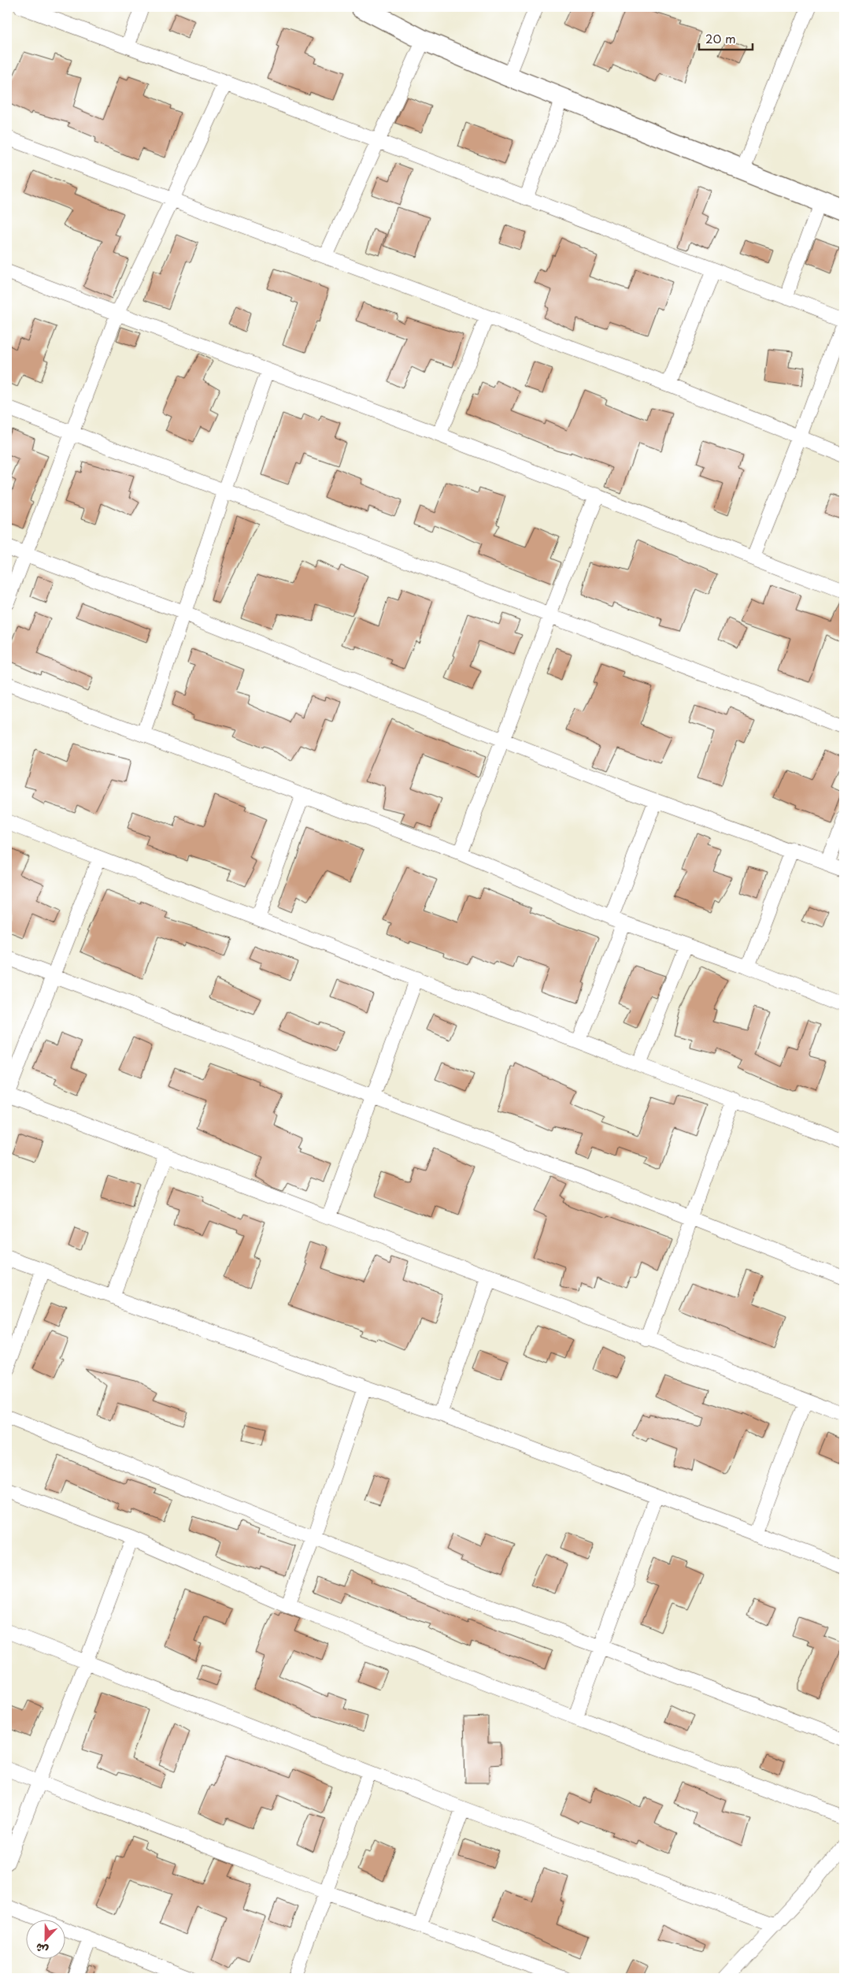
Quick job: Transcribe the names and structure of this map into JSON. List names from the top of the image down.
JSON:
{
  "scale_bar": "20 m",
  "north": "bottom"
}
